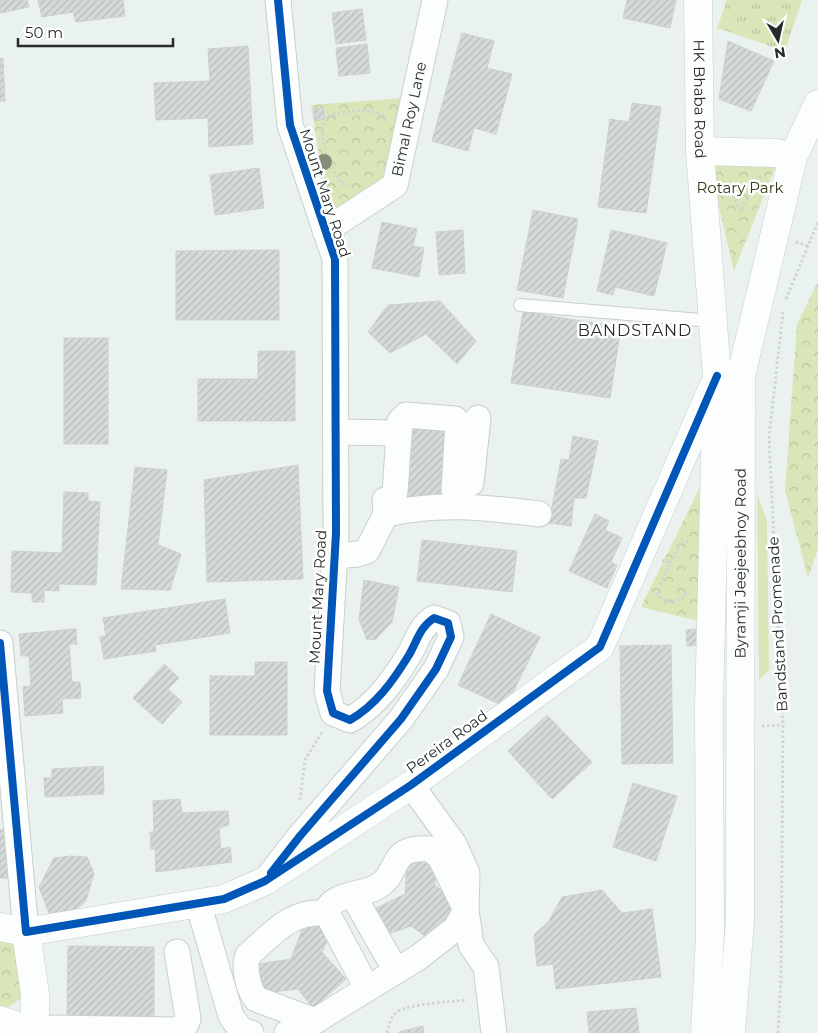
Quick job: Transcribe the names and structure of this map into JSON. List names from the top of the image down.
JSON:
{
  "streets": {
    "street": [
      "HK Bhaba Road",
      "Bimal Roy Lane",
      "Mount Mary Road",
      "Byramji Jeejeebhoy Road",
      "Pereira Road"
    ],
    "path": ["Bandstand Promenade"]
  },
  "crossings": [
    ["HK Bhaba Road", "Byramji Jeejeebhoy Road"],
    ["HK Bhaba Road", "Pereira Road"],
    ["Bimal Roy Lane", "Mount Mary Road"],
    ["Byramji Jeejeebhoy Road", "Pereira Road"]
  ],
  "districts": ["BANDSTAND"],
  "parks": ["Rotary Park"],
  "scale_bar": "50 m",
  "north": "bottom"
}
